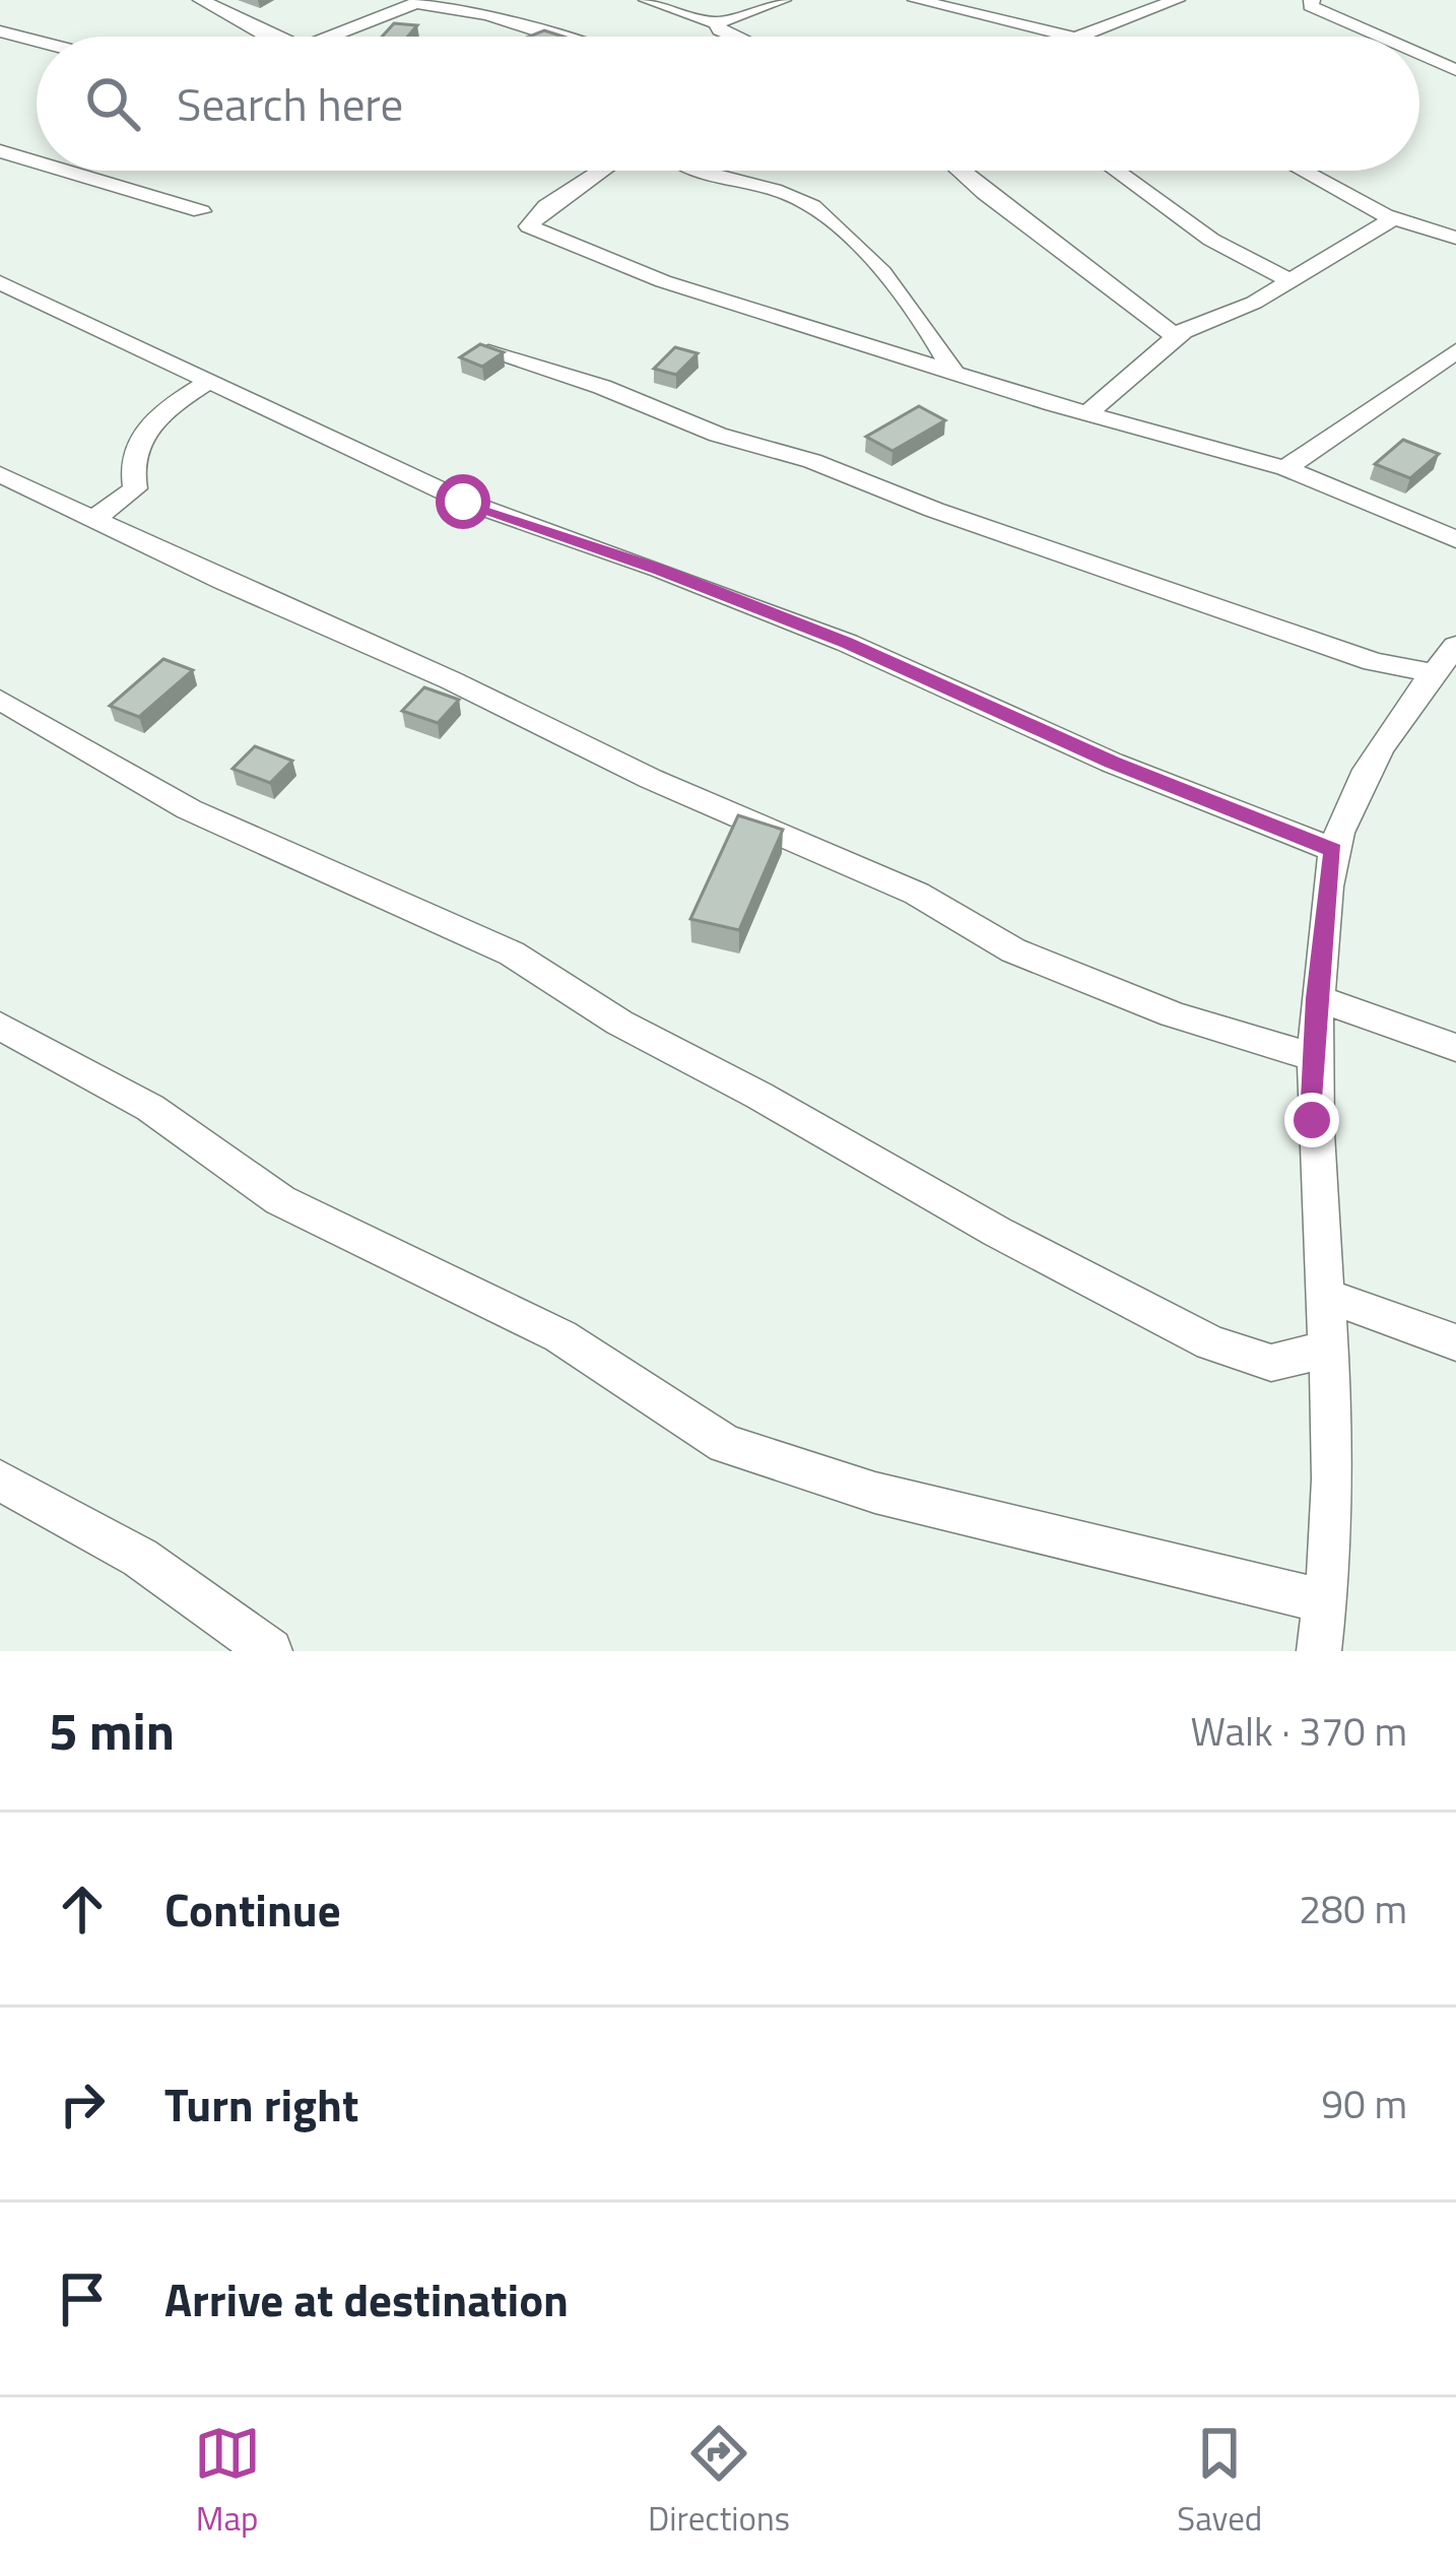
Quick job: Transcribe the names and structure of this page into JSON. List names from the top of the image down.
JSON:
{
  "page": {
    "search": "Search here",
    "heading": ["5 min", "Walk · 370 m"],
    "list": [
      ["Continue", "280 m"],
      ["Turn right", "90 m"],
      "Arrive at destination"
    ],
    "nav": ["Map", "Directions", "Saved"]
  }
}
